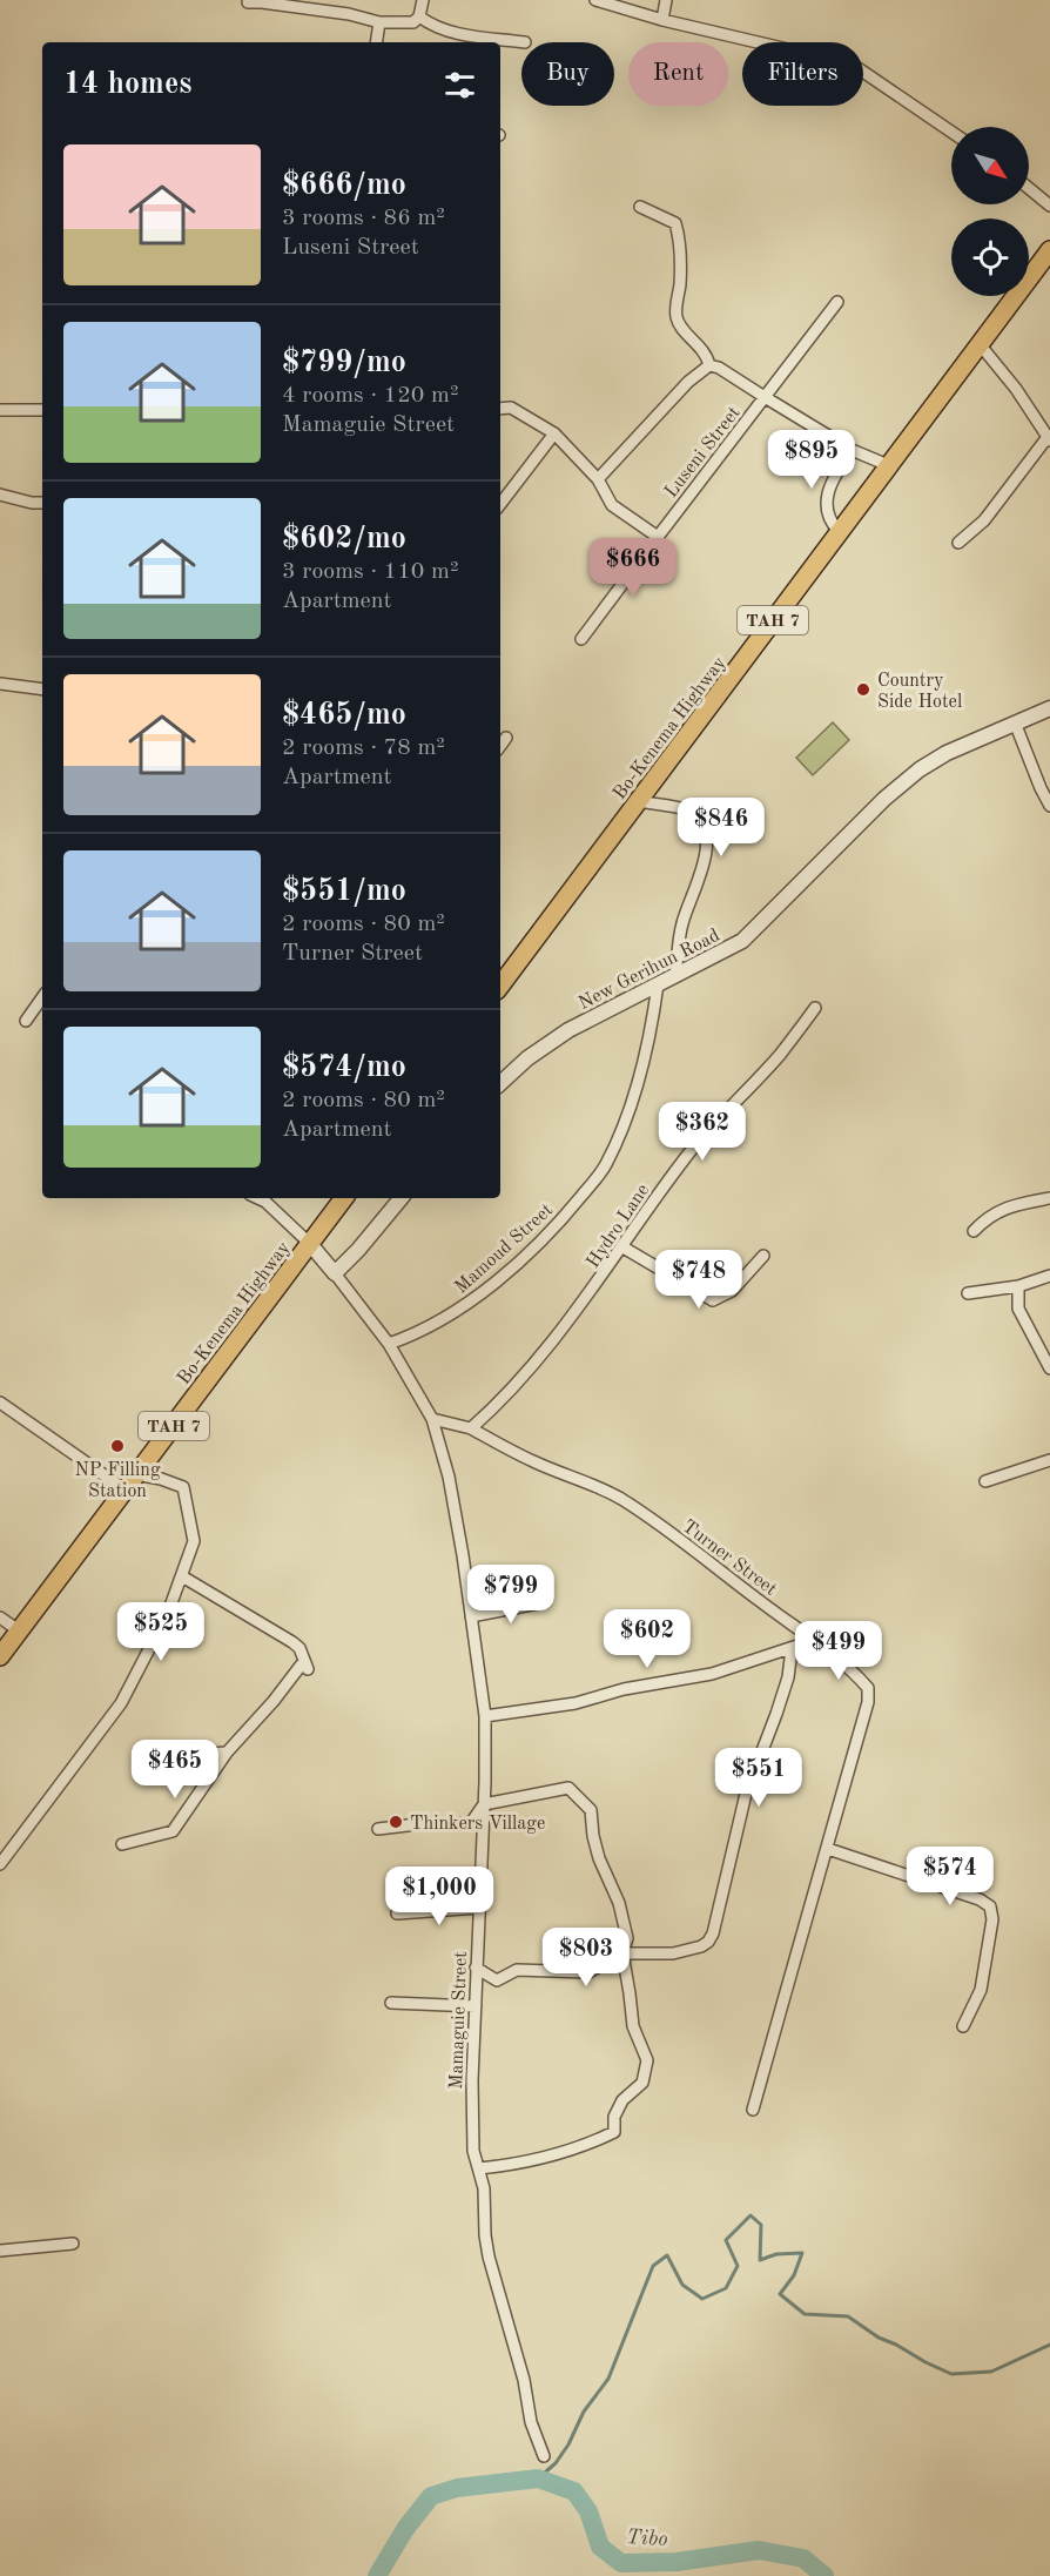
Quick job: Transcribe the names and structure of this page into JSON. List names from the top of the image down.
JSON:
{
  "streets": {
    "highway": ["TAH 7", "Bo-Kenema Highway"],
    "street": [
      "Luseni Street",
      "New Gerihun Road",
      "Hydro Lane",
      "Mamoud Street",
      "Turner Street",
      "Mamaguie Street"
    ]
  },
  "crossings": [
    ["Luseni Street", "Bo-Kenema Highway"],
    ["New Gerihun Road", "Mamoud Street"],
    ["Hydro Lane", "Turner Street"],
    ["Mamoud Street", "Mamaguie Street"]
  ],
  "water": ["Tibo"],
  "places": ["Country Side Hotel", "NP Filling Station", "Thinkers Village"],
  "north": "bottom right",
  "page": {
    "chip": ["Buy", "Rent", "Filters"],
    "heading": "14 homes",
    "list": [
      {
        "name": "$666/mo",
        "note": "3 rooms · 86 m² · Luseni Street"
      },
      {
        "name": "$799/mo",
        "note": "4 rooms · 120 m² · Mamaguie Street"
      },
      {
        "name": "$602/mo",
        "note": "3 rooms · 110 m² · Apartment"
      },
      {
        "name": "$465/mo",
        "note": "2 rooms · 78 m² · Apartment"
      },
      {
        "name": "$551/mo",
        "note": "2 rooms · 80 m² · Turner Street"
      },
      {
        "name": "$574/mo",
        "note": "2 rooms · 80 m² · Apartment"
      }
    ],
    "price": [
      "$895",
      "$666",
      "$846",
      "$362",
      "$748",
      "$799",
      "$525",
      "$602",
      "$499",
      "$465",
      "$551",
      "$574",
      "$1,000",
      "$803"
    ]
  }
}
